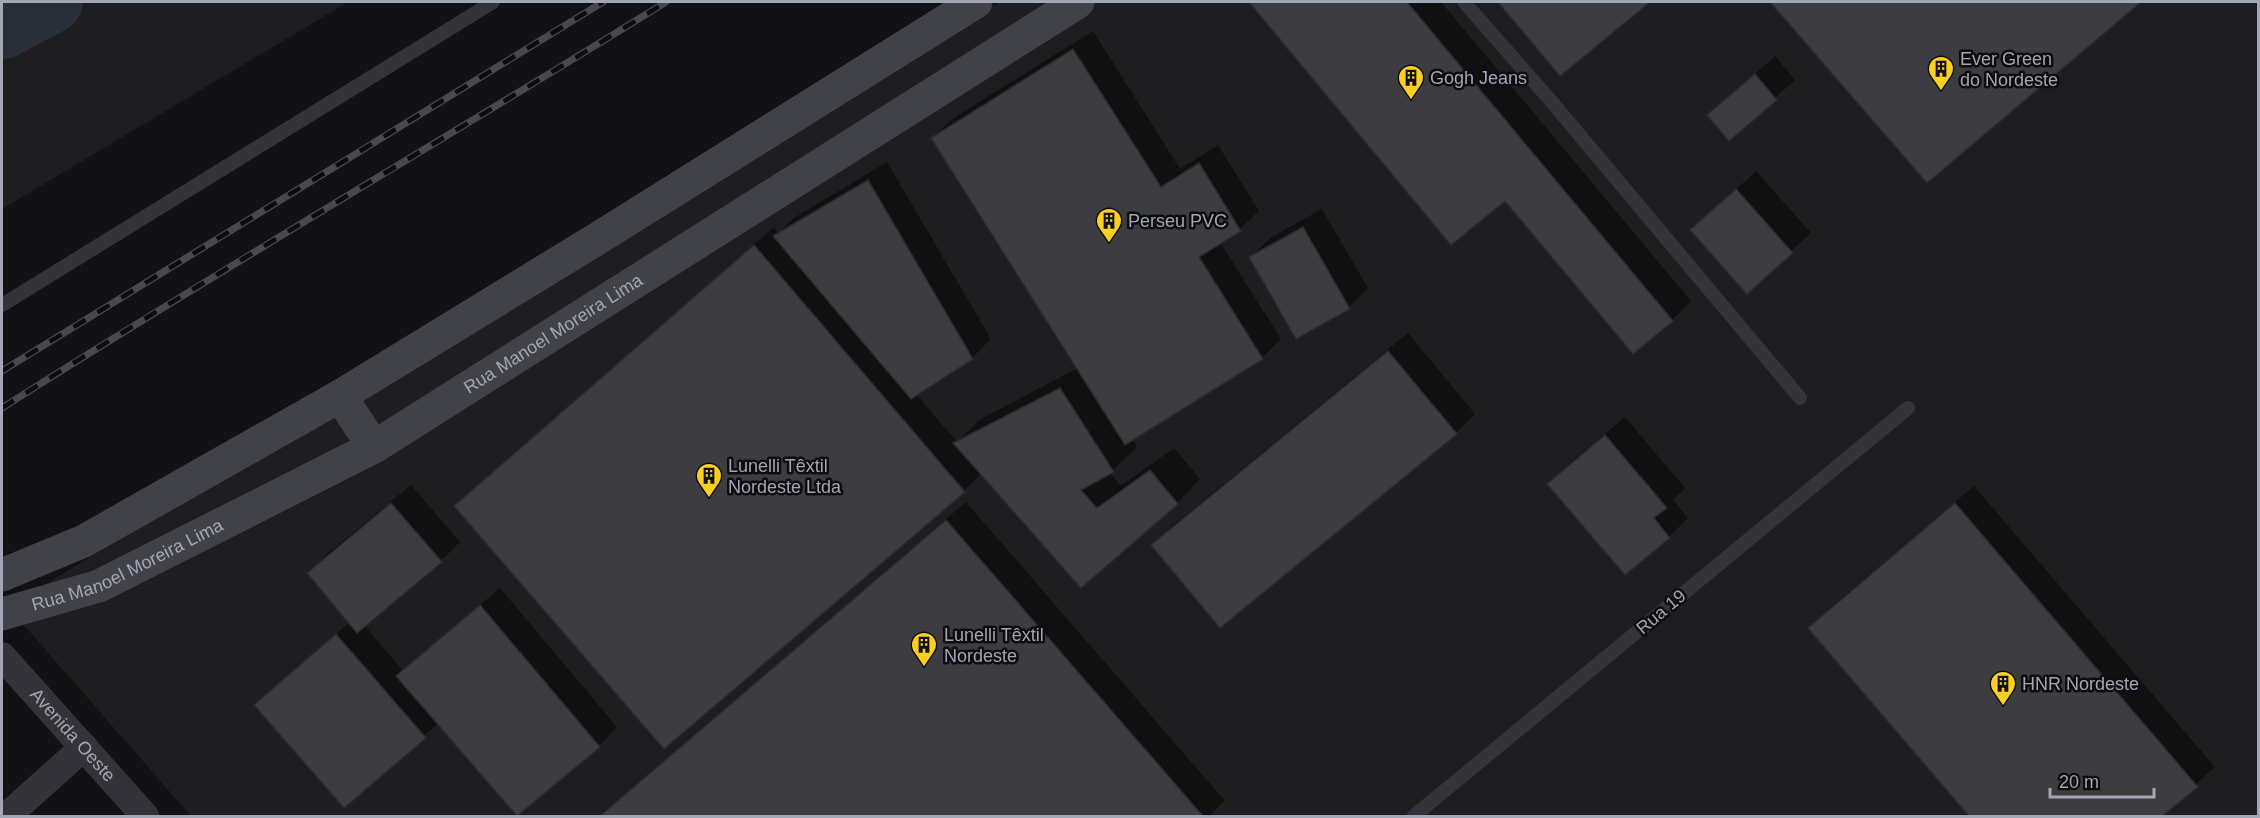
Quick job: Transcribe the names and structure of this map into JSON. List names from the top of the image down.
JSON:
{
  "streets": {
    "street": ["Rua Manoel Moreira Lima", "Avenida Oeste"],
    "lane": ["Rua 19"]
  },
  "places": {
    "building": [
      "Ever Green do Nordeste",
      "Gogh Jeans",
      "Perseu PVC",
      "Lunelli Têxtil Nordeste Ltda",
      "Lunelli Têxtil Nordeste",
      "HNR Nordeste"
    ]
  },
  "scale_bar": "20 m"
}
